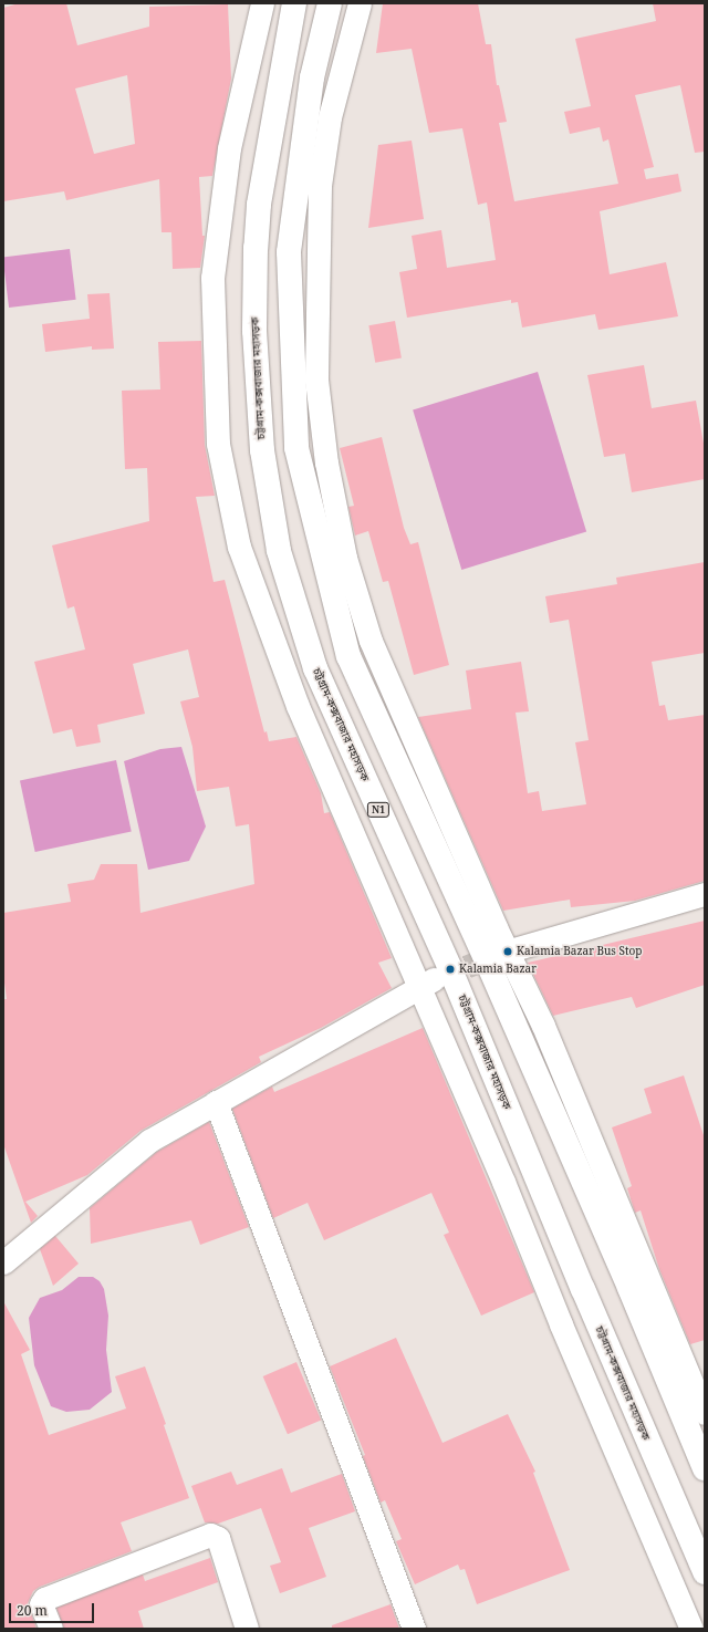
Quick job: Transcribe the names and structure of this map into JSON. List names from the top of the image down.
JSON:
{
  "streets": {
    "highway": ["চট্টগ্রাম-কক্সবাজার মহাসড়ক", "N1"]
  },
  "places": ["Kalamia Bazar Bus Stop", "Kalamia Bazar"],
  "scale_bar": "20 m"
}
